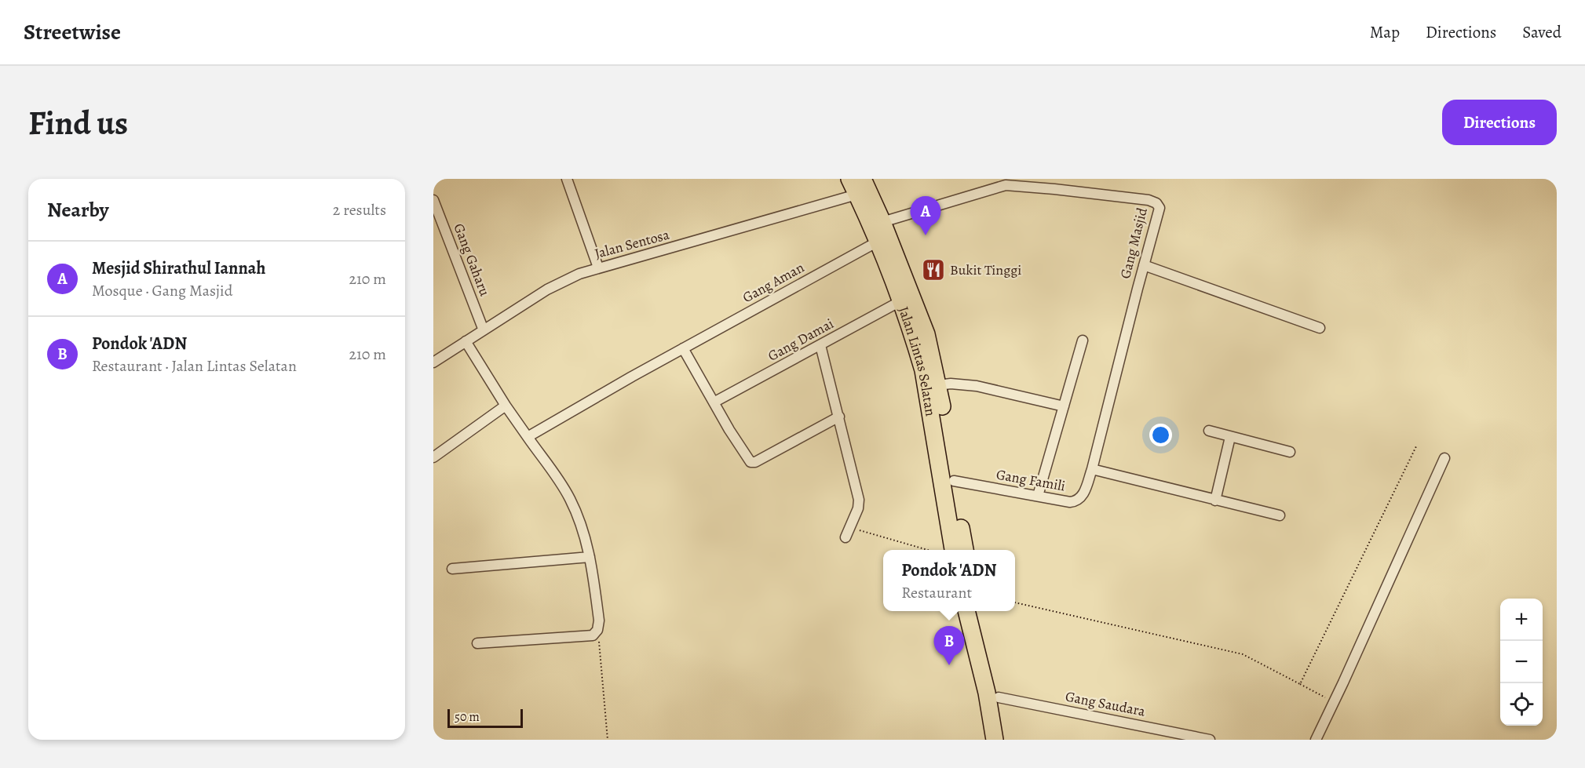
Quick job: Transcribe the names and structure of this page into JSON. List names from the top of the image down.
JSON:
{
  "streets": {
    "highway": ["Jalan Lintas Selatan"],
    "street": [
      "Gang Masjid",
      "Jalan Sentosa",
      "Gang Gaharu",
      "Gang Aman",
      "Gang Damai",
      "Gang Famili",
      "Gang Saudara"
    ]
  },
  "crossings": [
    ["Gang Masjid", "Jalan Lintas Selatan"],
    ["Gang Masjid", "Gang Famili"],
    ["Jalan Sentosa", "Gang Gaharu"],
    ["Jalan Sentosa", "Jalan Lintas Selatan"],
    ["Gang Aman", "Jalan Lintas Selatan"],
    ["Gang Damai", "Jalan Lintas Selatan"],
    ["Jalan Lintas Selatan", "Gang Famili"]
  ],
  "places": {
    "restaurant": ["Bukit Tinggi"]
  },
  "scale_bar": "50 m",
  "page": {
    "header": "Streetwise",
    "nav": ["Map", "Directions", "Saved"],
    "buttons": "Directions",
    "title": "Find us",
    "heading": ["Nearby", "2 results"],
    "pins": ["A", "B"],
    "list": [
      {
        "mark": "A",
        "name": "Mesjid Shirathul Iannah",
        "note": "Mosque · Gang Masjid",
        "value": "210 m"
      },
      {
        "mark": "B",
        "name": "Pondok 'ADN",
        "note": "Restaurant · Jalan Lintas Selatan",
        "value": "210 m"
      }
    ],
    "popup": ["Pondok 'ADN", "Restaurant"],
    "map_buttons": ["+", "−"],
    "scale": "50 m"
  }
}
